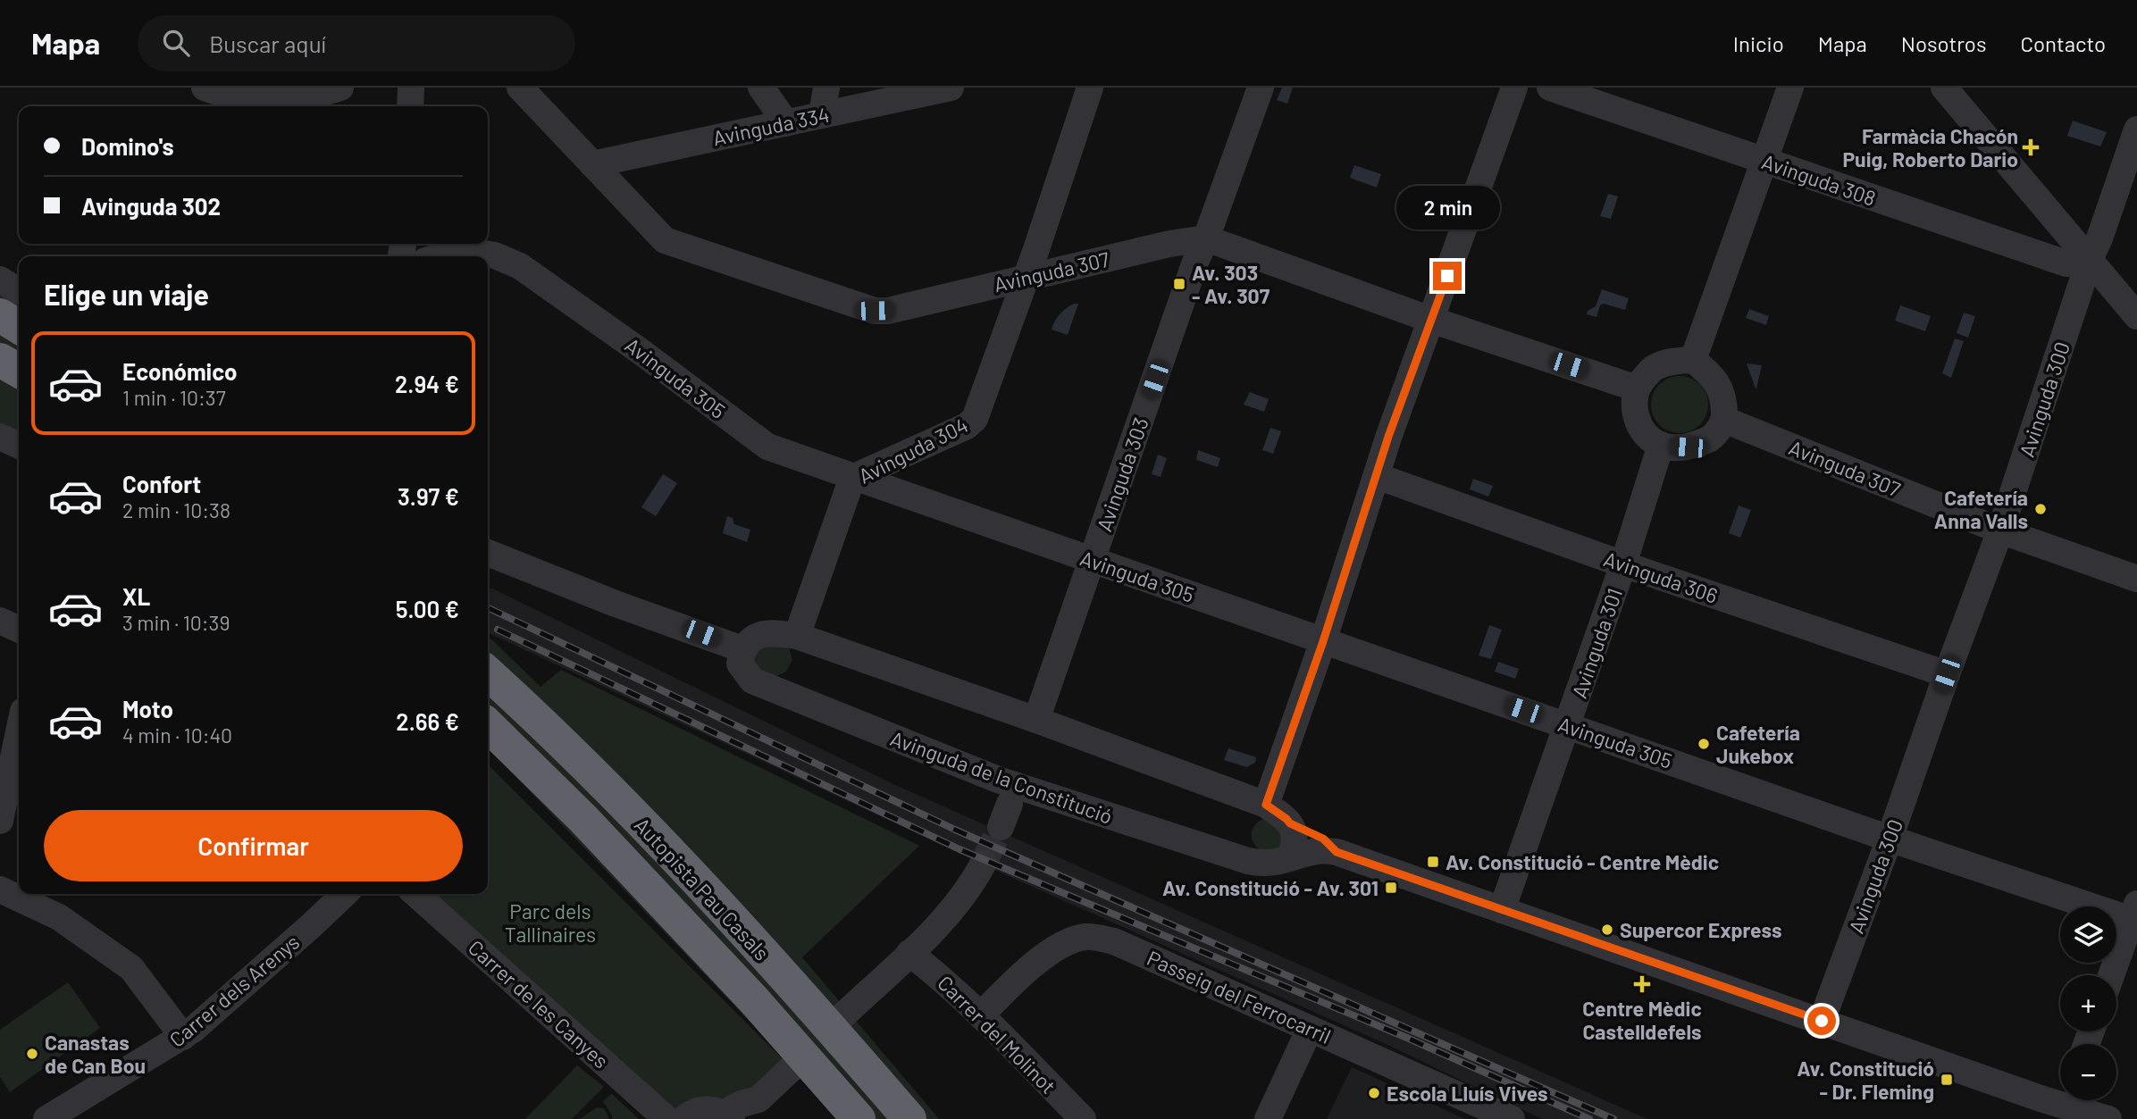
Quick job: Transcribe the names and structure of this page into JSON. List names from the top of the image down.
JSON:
{
  "streets": {
    "highway": ["Autopista Pau Casals"],
    "street": [
      "Avinguda 334",
      "Avinguda 308",
      "Avinguda 307",
      "Avinguda 305",
      "Avinguda 300",
      "Avinguda 304",
      "Avinguda 303",
      "Avinguda 306",
      "Avinguda 301",
      "Avinguda de la Constitució",
      "Carrer dels Arenys",
      "Passeig del Ferrocarril",
      "Carrer de les Canyes",
      "Carrer del Molinot"
    ]
  },
  "crossings": [
    ["Avinguda 334", "Avinguda 307"],
    ["Avinguda 308", "Avinguda 300"],
    ["Avinguda 307", "Avinguda 300"],
    ["Avinguda 307", "Avinguda 304"],
    ["Avinguda 307", "Avinguda 303"],
    ["Avinguda 307", "Avinguda 301"],
    ["Avinguda 305", "Avinguda 300"],
    ["Avinguda 305", "Avinguda 304"],
    ["Avinguda 305", "Avinguda 303"],
    ["Avinguda 305", "Avinguda 301"],
    ["Avinguda 300", "Avinguda 306"],
    ["Avinguda 300", "Avinguda de la Constitució"],
    ["Avinguda 304", "Avinguda de la Constitució"],
    ["Avinguda 303", "Avinguda de la Constitució"],
    ["Avinguda 306", "Avinguda 301"],
    ["Avinguda 301", "Avinguda de la Constitució"],
    ["Passeig del Ferrocarril", "Carrer del Molinot"]
  ],
  "parks": ["Parc dels Tallinaires"],
  "places": {
    "health": ["Farmàcia Chacón Puig, Roberto Dario", "Centre Mèdic Castelldefels"],
    "transit": [
      "Av. 303 - Av. 307",
      "Av. Constitució - Centre Mèdic",
      "Av. Constitució - Av. 301",
      "Av. Constitució - Dr. Fleming"
    ],
    "other": [
      "Cafetería Anna Valls",
      "Cafetería Jukebox",
      "Supercor Express",
      "Canastas de Can Bou",
      "Escola Lluís Vives"
    ]
  },
  "page": {
    "header": "Mapa",
    "search": "Buscar aquí",
    "nav": [
      "Inicio",
      "Mapa",
      "Nosotros",
      "Contacto"
    ],
    "banner": ["Domino's", "Avinguda 302"],
    "bubble": "2 min",
    "heading": "Elige un viaje",
    "list": [
      {
        "name": "Económico",
        "note": "1 min · 10:37",
        "value": "2.94 €"
      },
      {
        "name": "Confort",
        "note": "2 min · 10:38",
        "value": "3.97 €"
      },
      {
        "name": "XL",
        "note": "3 min · 10:39",
        "value": "5.00 €"
      },
      {
        "name": "Moto",
        "note": "4 min · 10:40",
        "value": "2.66 €"
      }
    ],
    "buttons": "Confirmar",
    "map_buttons": ["+", "−"]
  }
}
